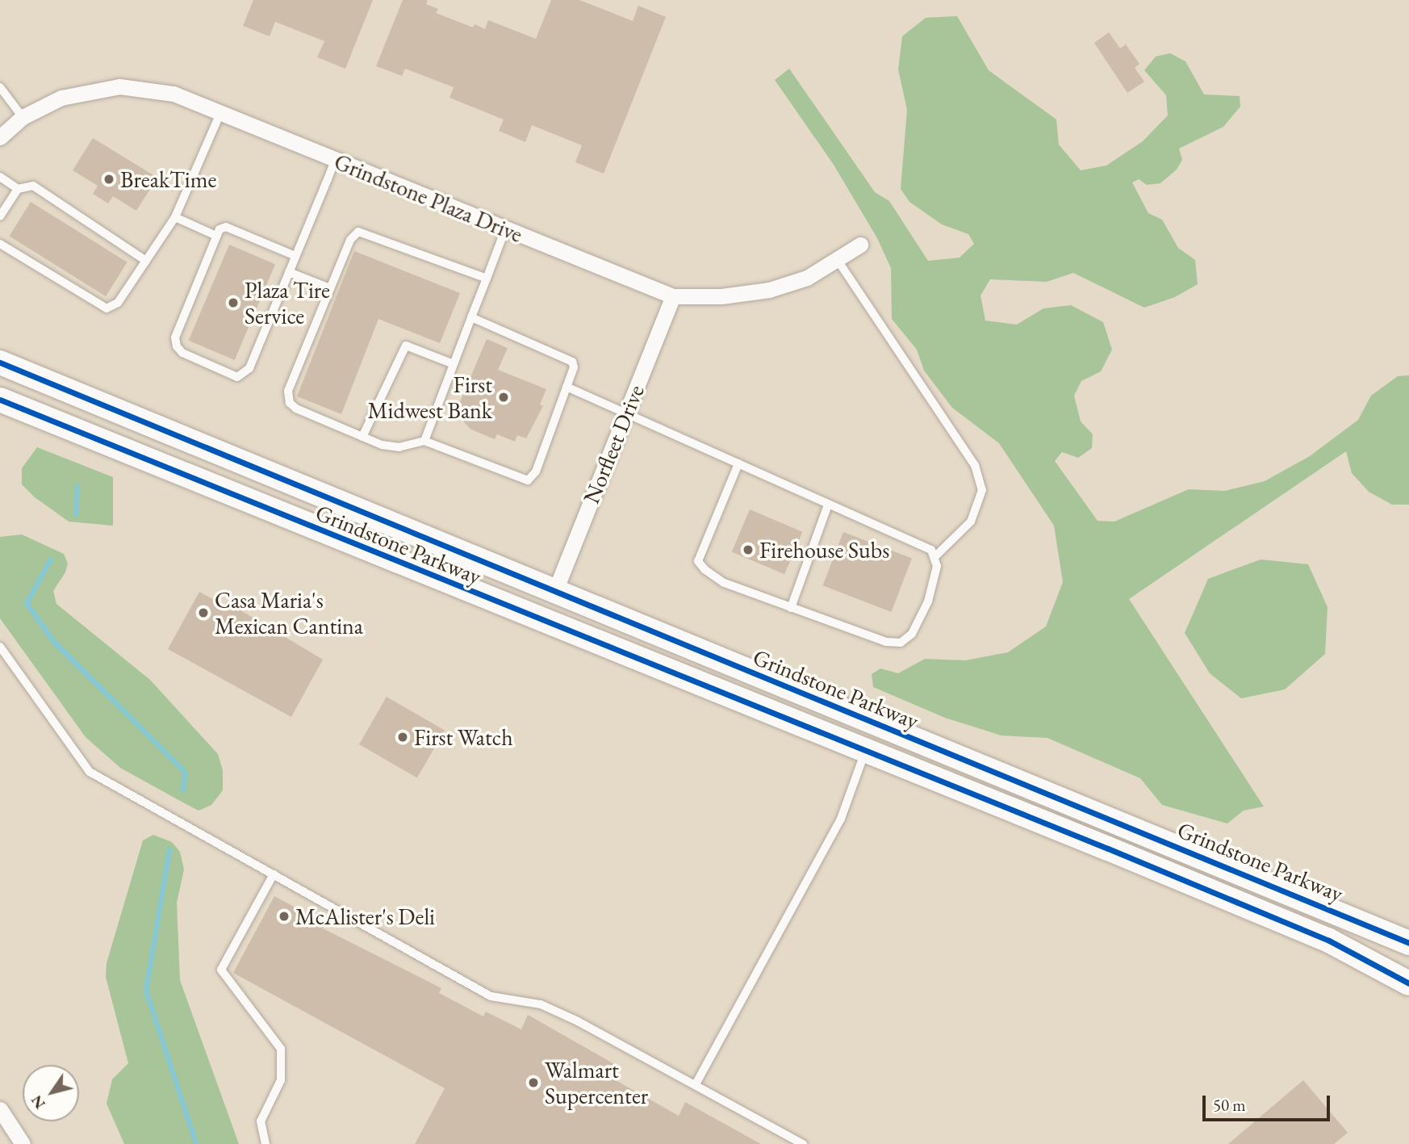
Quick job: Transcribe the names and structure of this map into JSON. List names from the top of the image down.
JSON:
{
  "streets": {
    "main road": ["Grindstone Parkway"],
    "street": ["Grindstone Plaza Drive", "Norfleet Drive"]
  },
  "crossings": [
    ["Grindstone Plaza Drive", "Norfleet Drive"],
    ["Norfleet Drive", "Grindstone Parkway"]
  ],
  "places": [
    "BreakTime",
    "Plaza Tire Service",
    "First Midwest Bank",
    "Firehouse Subs",
    "Casa Maria's Mexican Cantina",
    "First Watch",
    "McAlister's Deli",
    "Walmart Supercenter"
  ],
  "scale_bar": "50 m",
  "north": "bottom left"
}
